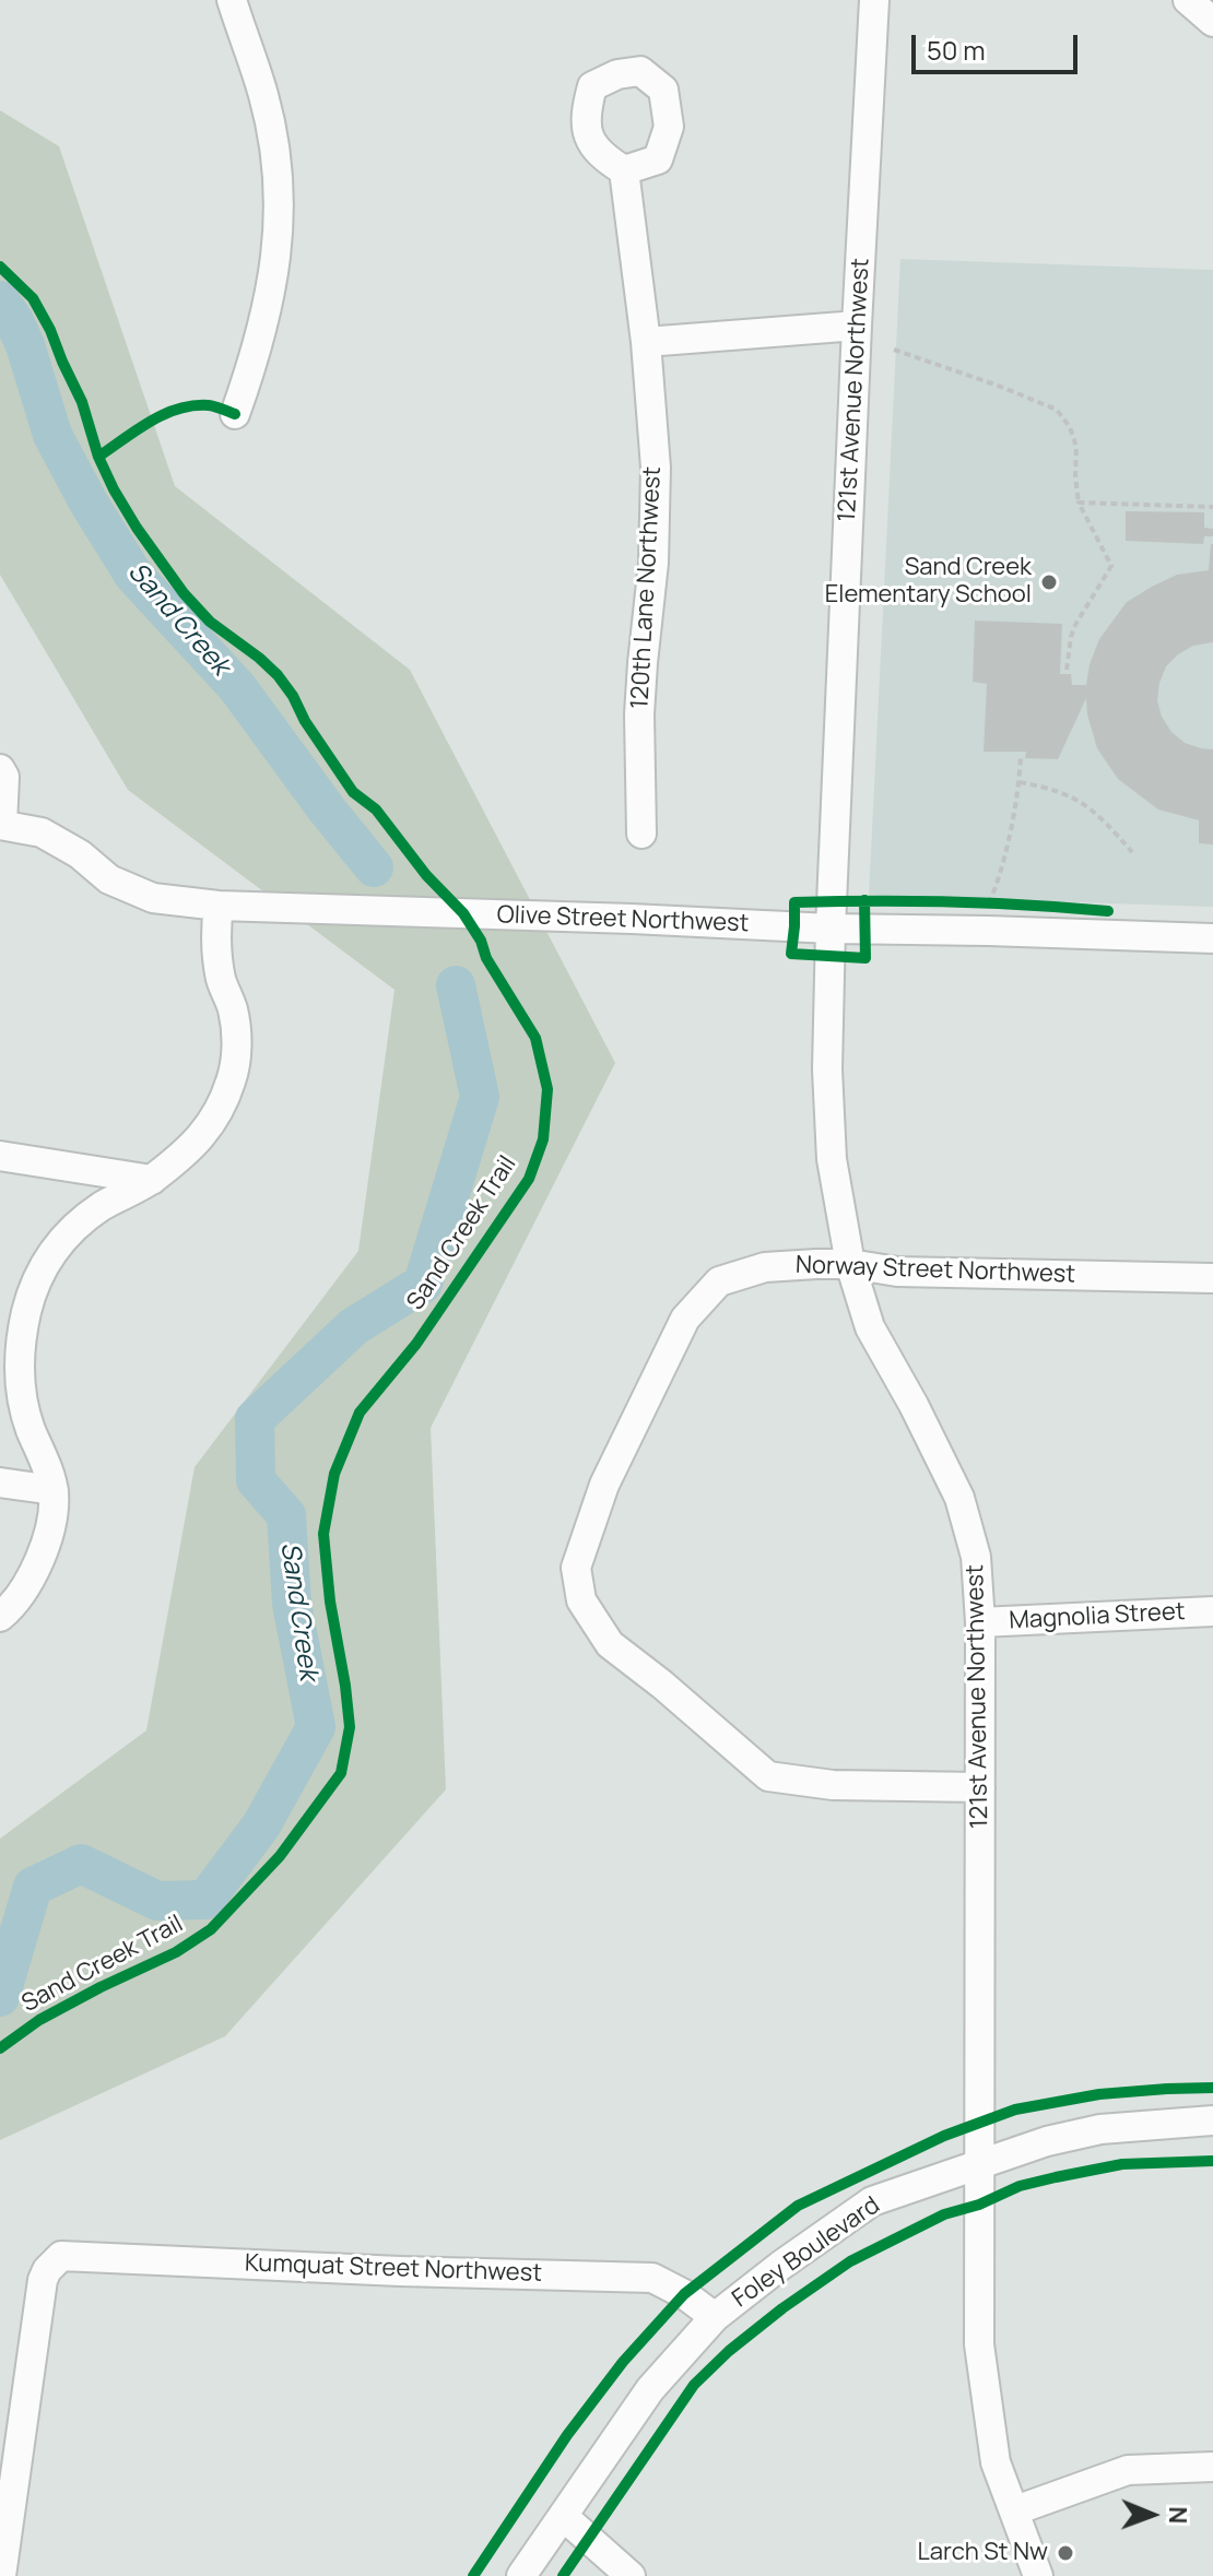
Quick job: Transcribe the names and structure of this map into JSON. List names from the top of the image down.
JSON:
{
  "streets": {
    "street": [
      "121st Avenue Northwest",
      "120th Lane Northwest",
      "Olive Street Northwest",
      "Norway Street Northwest",
      "Magnolia Street",
      "Foley Boulevard",
      "Kumquat Street Northwest"
    ],
    "cycle path": ["Sand Creek Trail"]
  },
  "crossings": [
    ["121st Avenue Northwest", "Olive Street Northwest"],
    ["121st Avenue Northwest", "Norway Street Northwest"],
    ["121st Avenue Northwest", "Magnolia Street"],
    ["121st Avenue Northwest", "Foley Boulevard"],
    ["Foley Boulevard", "Kumquat Street Northwest"]
  ],
  "water": ["Sand Creek"],
  "places": ["Sand Creek Elementary School", "Larch St Nw"],
  "scale_bar": "50 m",
  "north": "right"
}
